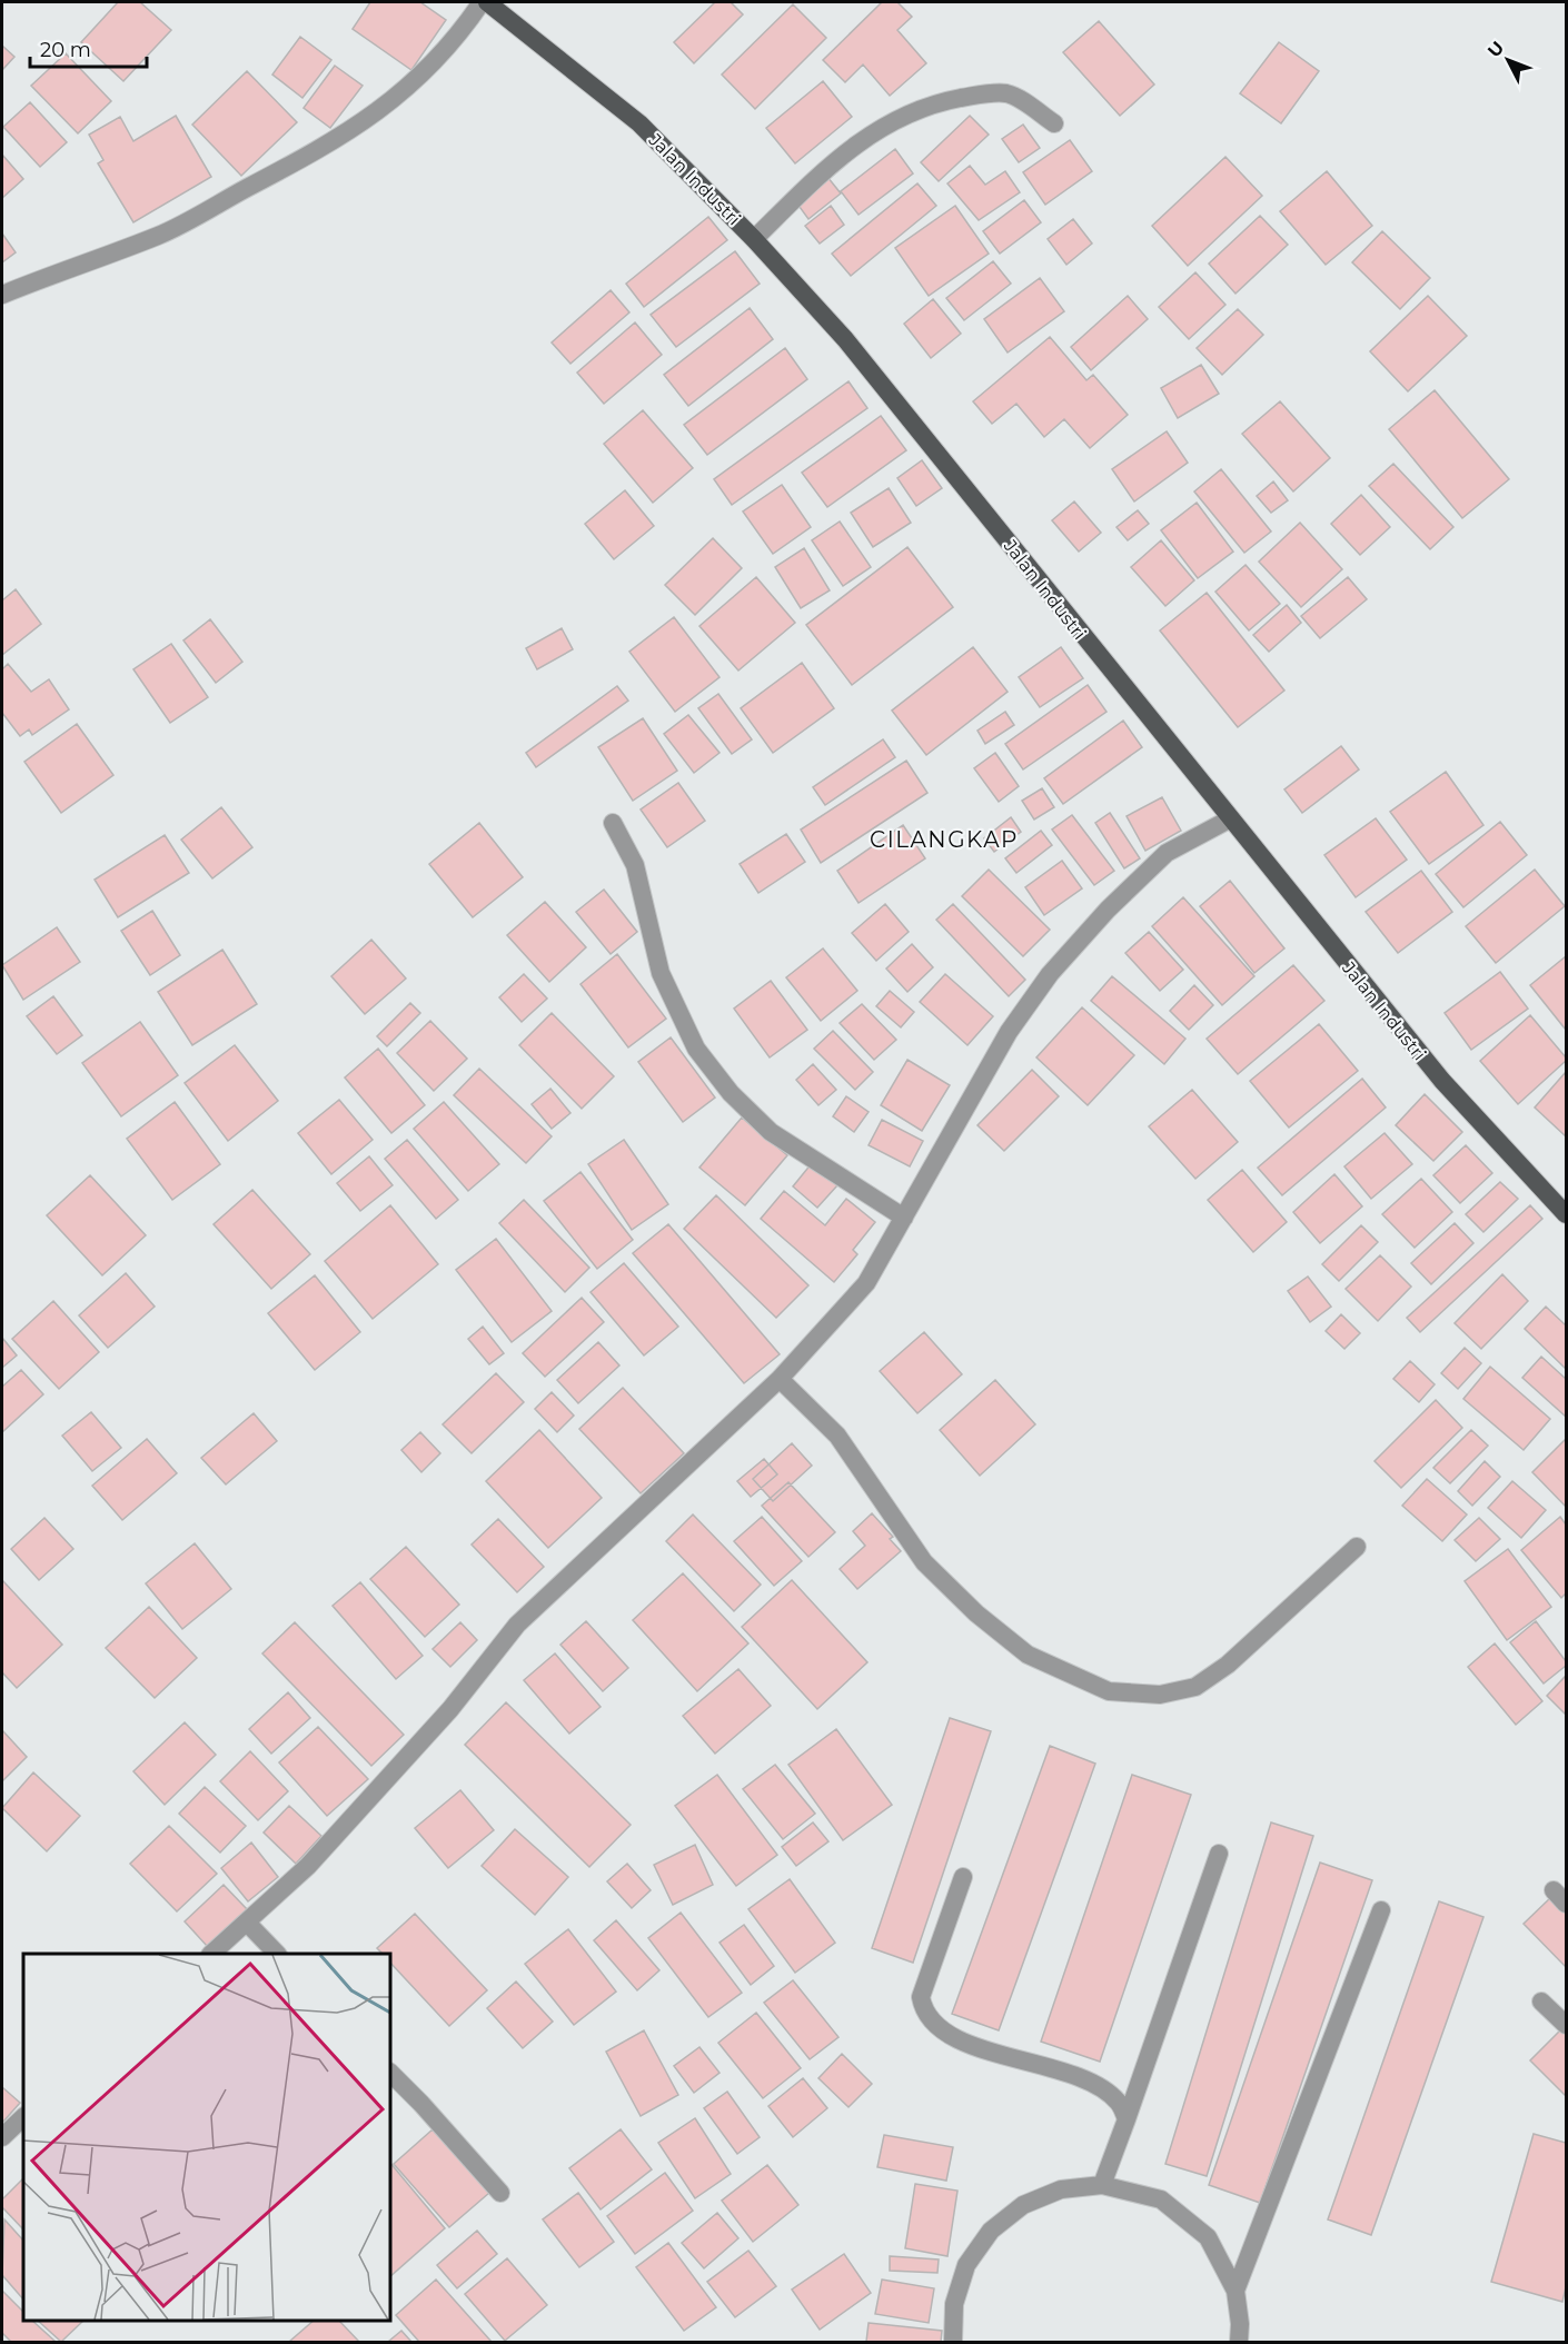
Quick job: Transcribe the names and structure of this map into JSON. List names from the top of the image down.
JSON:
{
  "streets": {
    "main road": ["Jalan Industri"]
  },
  "districts": ["CILANGKAP"],
  "scale_bar": "20 m",
  "north": "top left"
}
